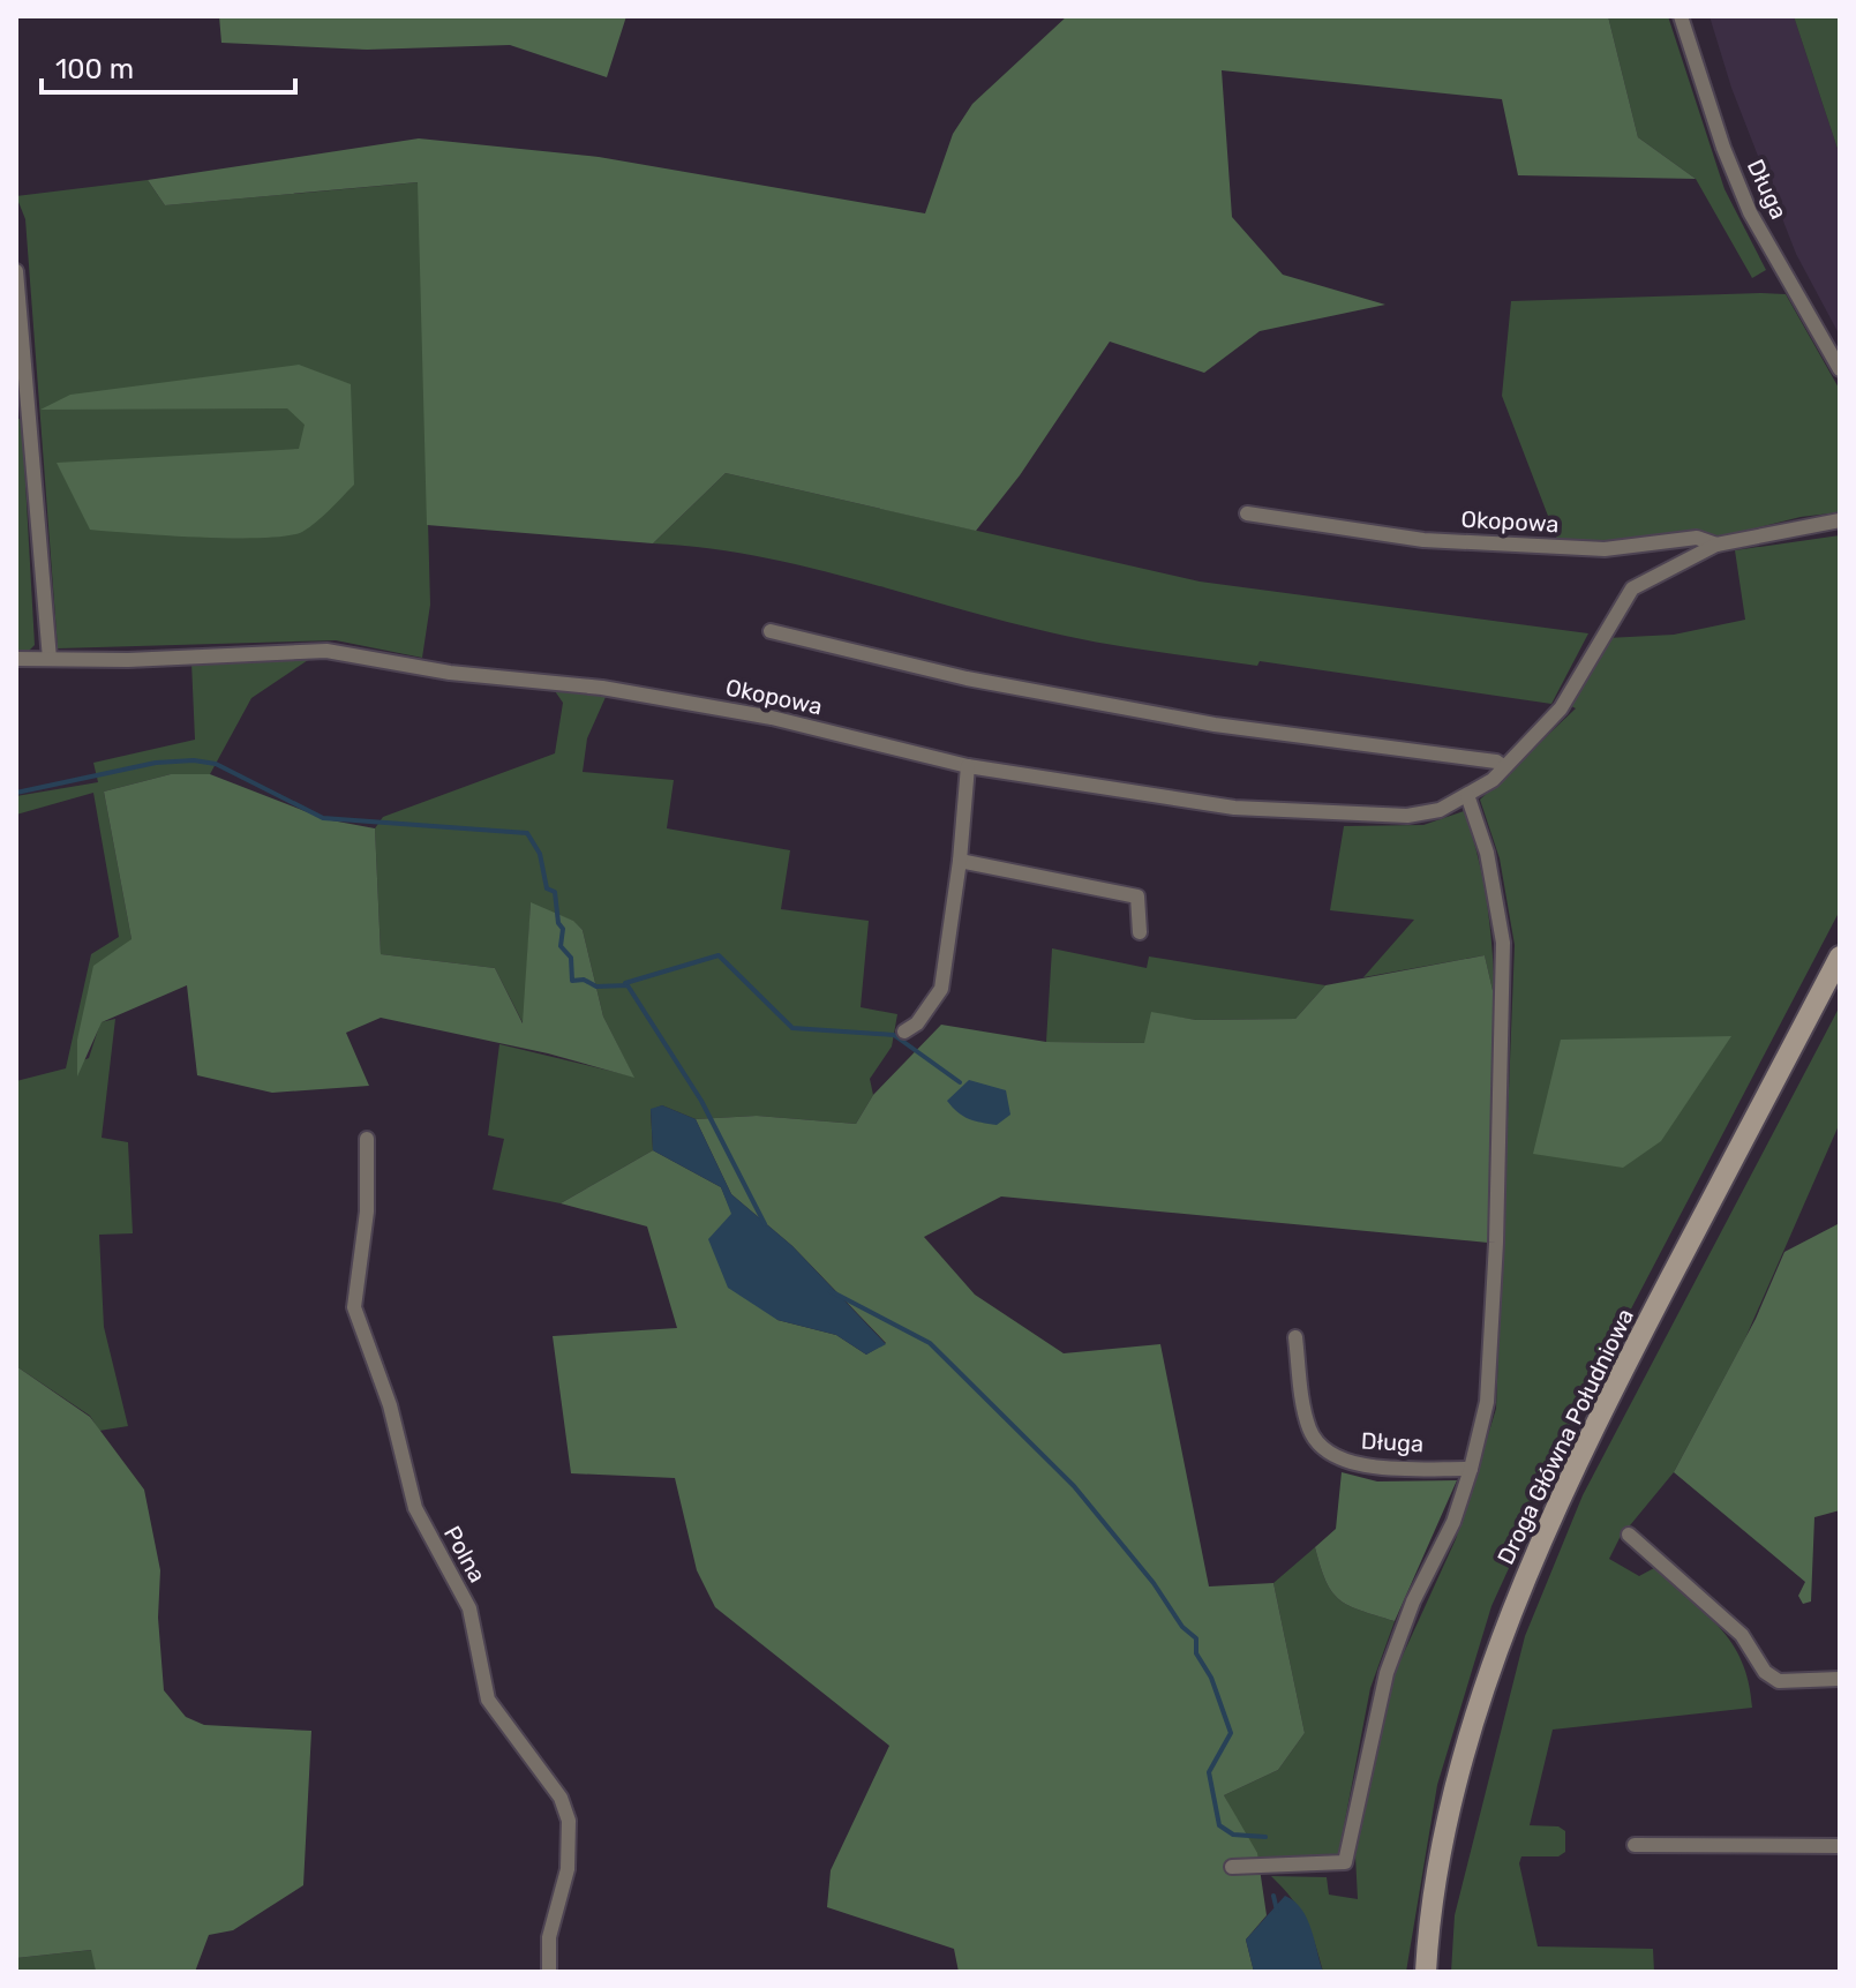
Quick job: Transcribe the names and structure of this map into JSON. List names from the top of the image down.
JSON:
{
  "streets": {
    "main road": ["Droga Główna Południowa"],
    "street": ["Długa", "Okopowa", "Polna"]
  },
  "scale_bar": "100 m"
}
